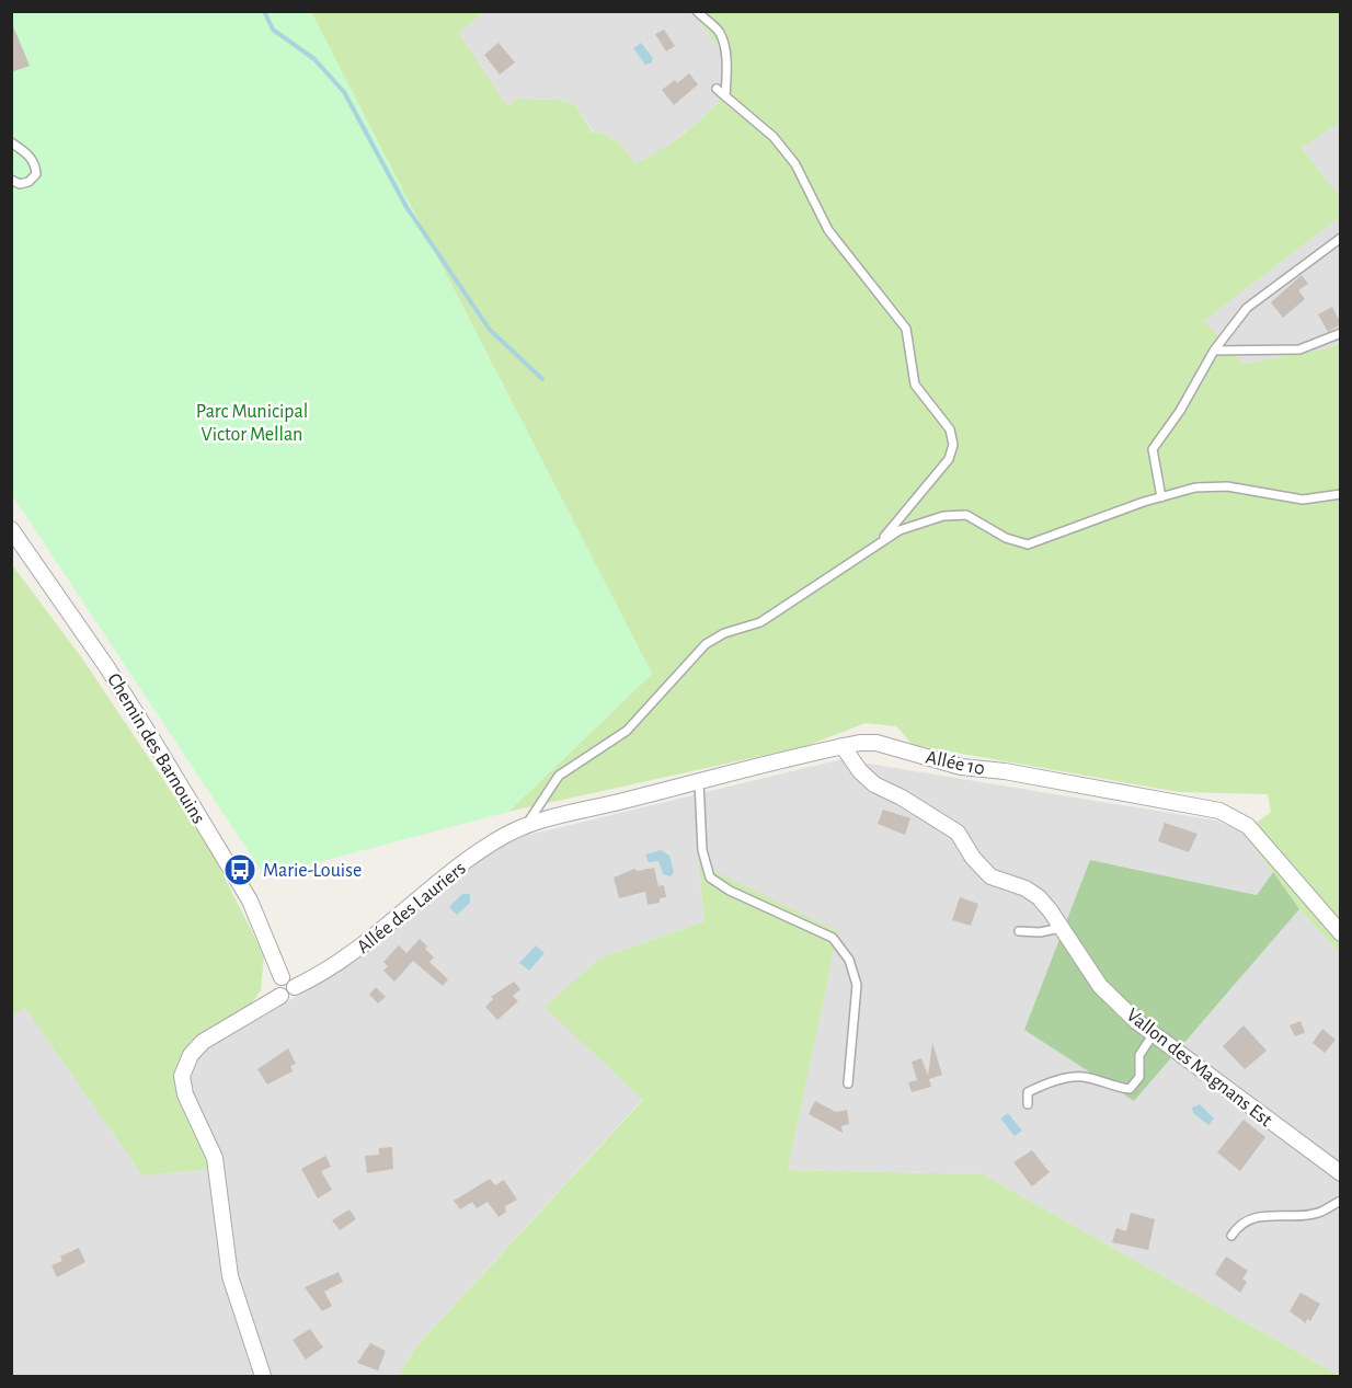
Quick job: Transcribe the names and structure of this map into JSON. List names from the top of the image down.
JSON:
{
  "streets": {
    "street": [
      "Chemin des Barnouins",
      "Allée 10",
      "Allée des Lauriers",
      "Vallon des Magnans Est"
    ]
  },
  "crossings": [
    ["Chemin des Barnouins", "Allée des Lauriers"],
    ["Allée 10", "Allée des Lauriers"],
    ["Allée 10", "Vallon des Magnans Est"]
  ],
  "parks": ["Parc Municipal Victor Mellan"],
  "places": {
    "bus stop": ["Marie-Louise"]
  }
}
